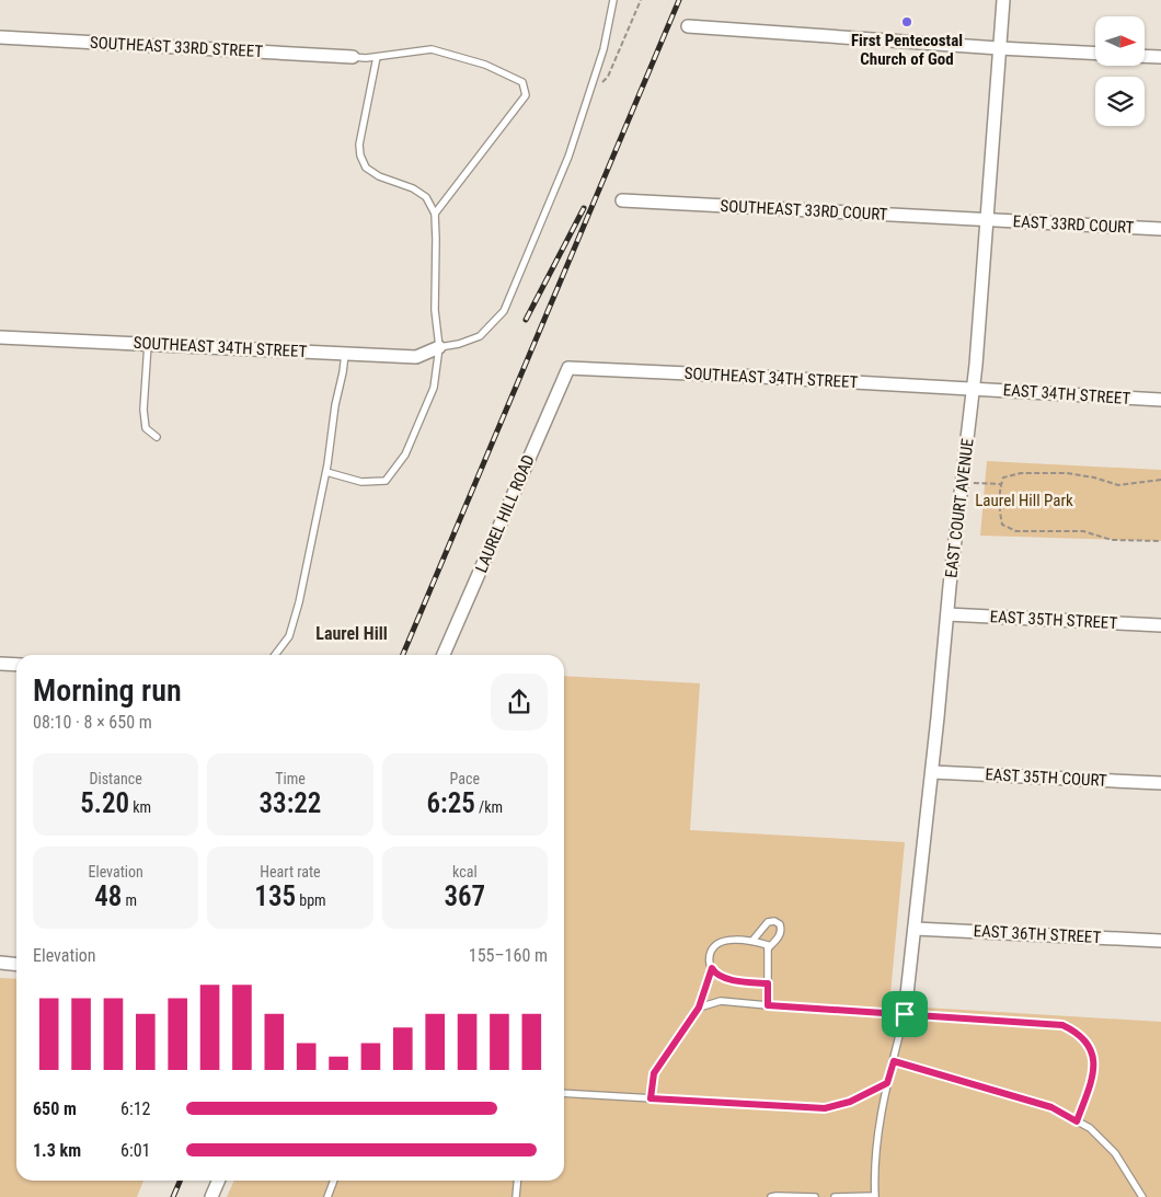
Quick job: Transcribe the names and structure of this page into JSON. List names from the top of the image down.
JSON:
{
  "streets": {
    "street": [
      "SOUTHEAST 33RD STREET",
      "SOUTHEAST 33RD COURT",
      "EAST 33RD COURT",
      "SOUTHEAST 34TH STREET",
      "EAST 34TH STREET",
      "EAST COURT AVENUE",
      "LAUREL HILL ROAD",
      "EAST 35TH STREET",
      "EAST 35TH COURT",
      "EAST 36TH STREET"
    ]
  },
  "crossings": [
    ["SOUTHEAST 33RD COURT", "EAST 33RD COURT"],
    ["SOUTHEAST 33RD COURT", "EAST COURT AVENUE"],
    ["EAST 33RD COURT", "EAST COURT AVENUE"],
    ["SOUTHEAST 34TH STREET", "EAST 34TH STREET"],
    ["SOUTHEAST 34TH STREET", "EAST COURT AVENUE"],
    ["SOUTHEAST 34TH STREET", "LAUREL HILL ROAD"],
    ["EAST 34TH STREET", "EAST COURT AVENUE"],
    ["EAST COURT AVENUE", "EAST 35TH STREET"],
    ["EAST COURT AVENUE", "EAST 35TH COURT"],
    ["EAST COURT AVENUE", "EAST 36TH STREET"]
  ],
  "districts": ["Laurel Hill"],
  "parks": ["Laurel Hill Park"],
  "places": ["First Pentecostal Church of God"],
  "north": "right",
  "page": {
    "heading": ["Morning run", "08:10 · 8 × 650 m"],
    "stats": [
      ["Distance", "5.20 km"],
      ["Time", "33:22"],
      ["Pace", "6:25 /km"],
      ["Elevation", "48 m"],
      ["Heart rate", "135 bpm"],
      ["kcal", "367"]
    ],
    "chart": ["Elevation", "155–160 m"],
    "list": [
      {
        "name": "650 m",
        "note": "6:12"
      },
      {
        "name": "1.3 km",
        "note": "6:01"
      }
    ]
  }
}
